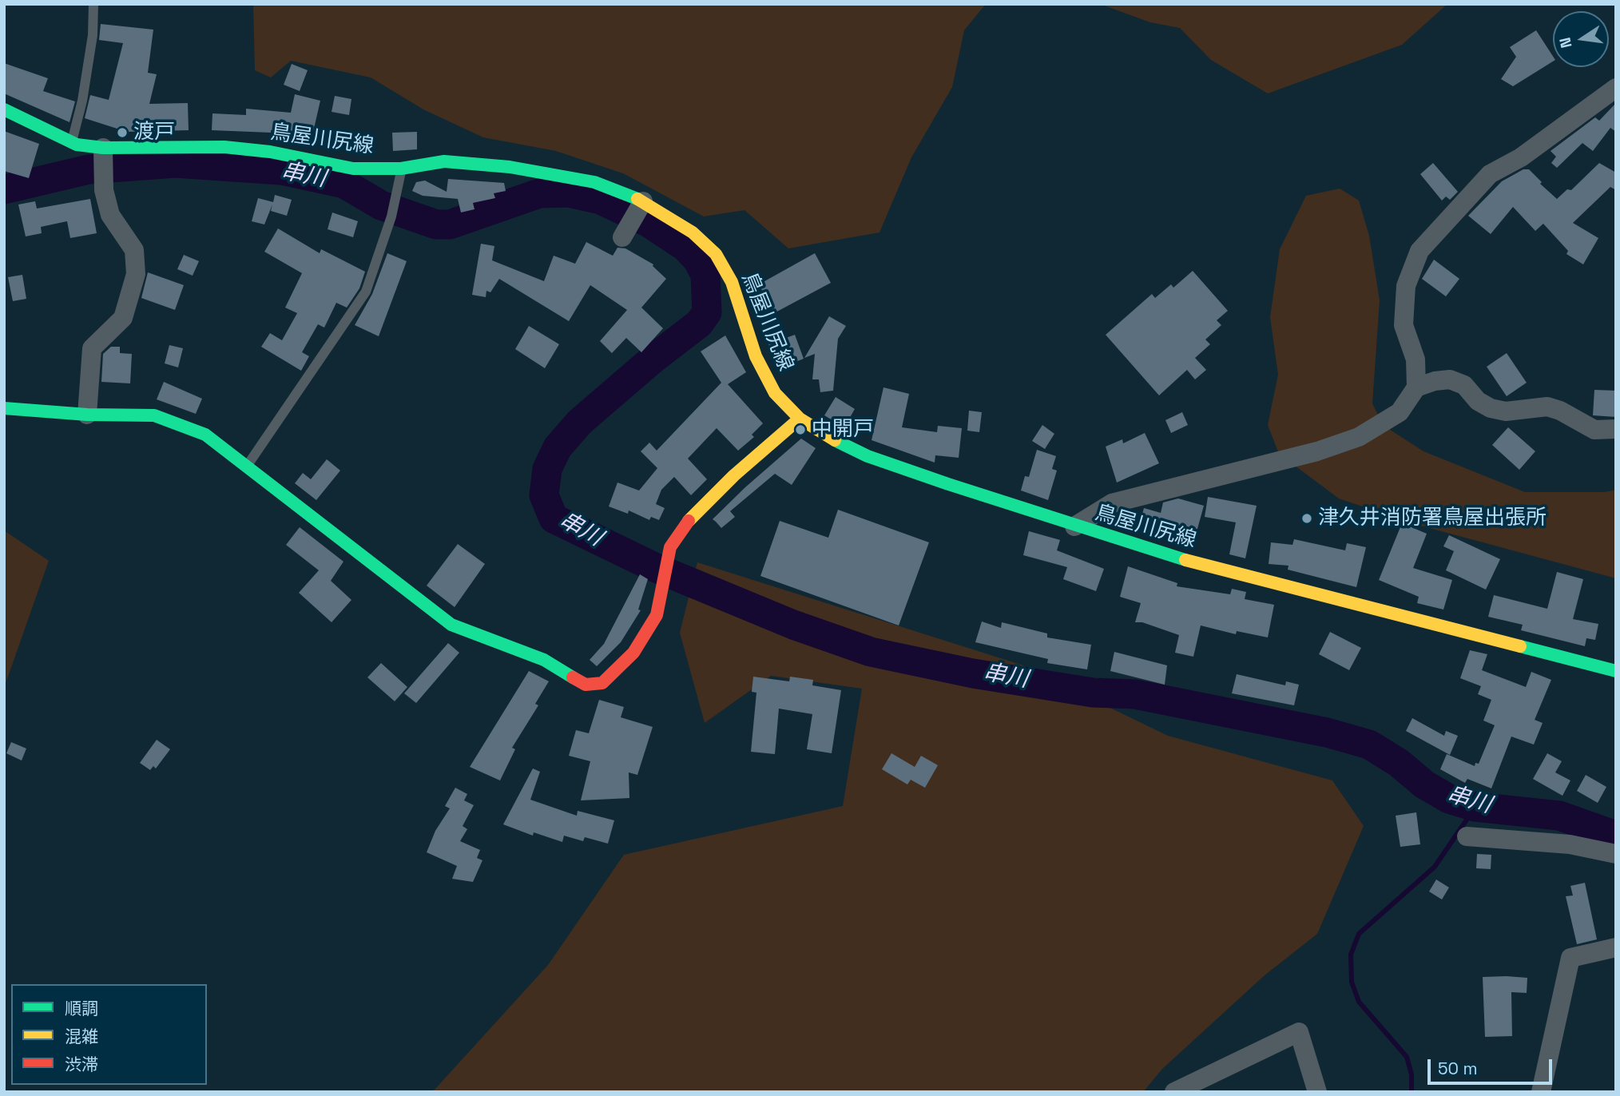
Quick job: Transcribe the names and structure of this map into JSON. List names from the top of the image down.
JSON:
{
  "streets": {
    "main road": ["鳥屋川尻線"]
  },
  "water": ["串川"],
  "places": ["渡戸", "中開戸", "津久井消防署鳥屋出張所"],
  "legend": ["順調", "混雑", "渋滞"],
  "scale_bar": "50 m",
  "north": "left"
}
